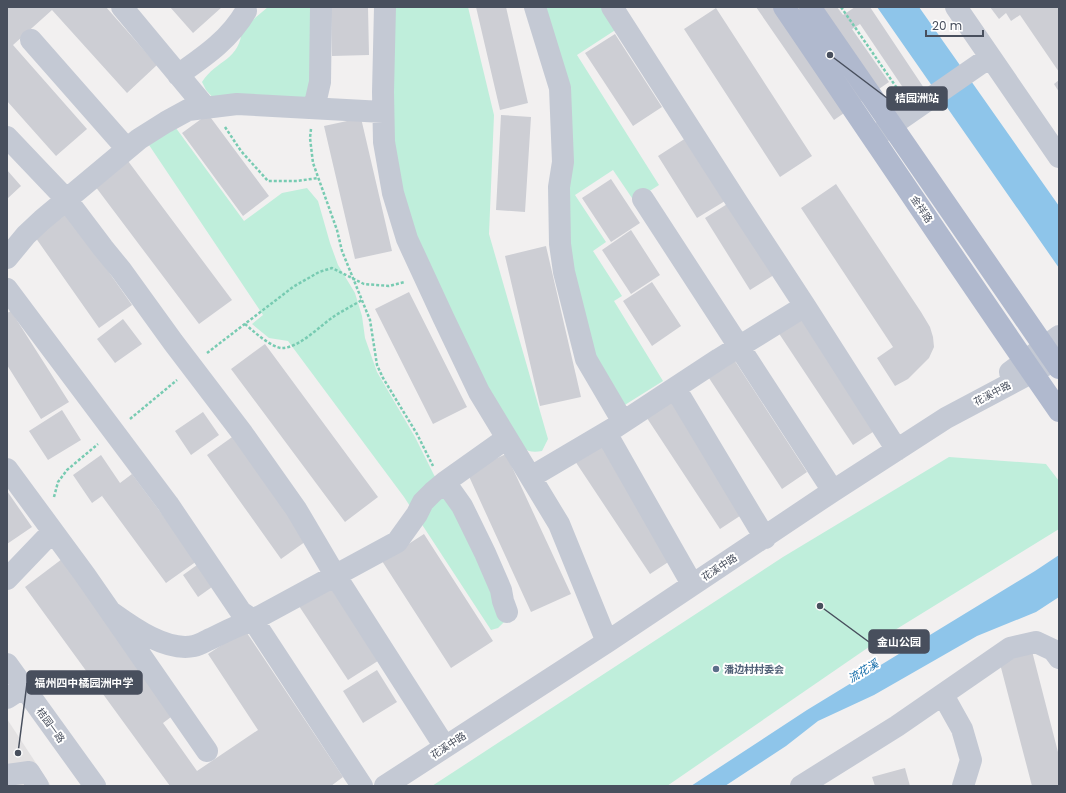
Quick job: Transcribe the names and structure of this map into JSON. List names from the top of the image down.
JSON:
{
  "streets": {
    "main road": ["金祥路"],
    "street": ["花溪中路", "桔园一路"]
  },
  "crossings": [
    ["金祥路", "花溪中路"]
  ],
  "water": ["流花溪"],
  "places": [
    "桔园洲站",
    "金山公园",
    "潘边村村委会",
    "福州四中橘园洲中学"
  ],
  "scale_bar": "20 m"
}
